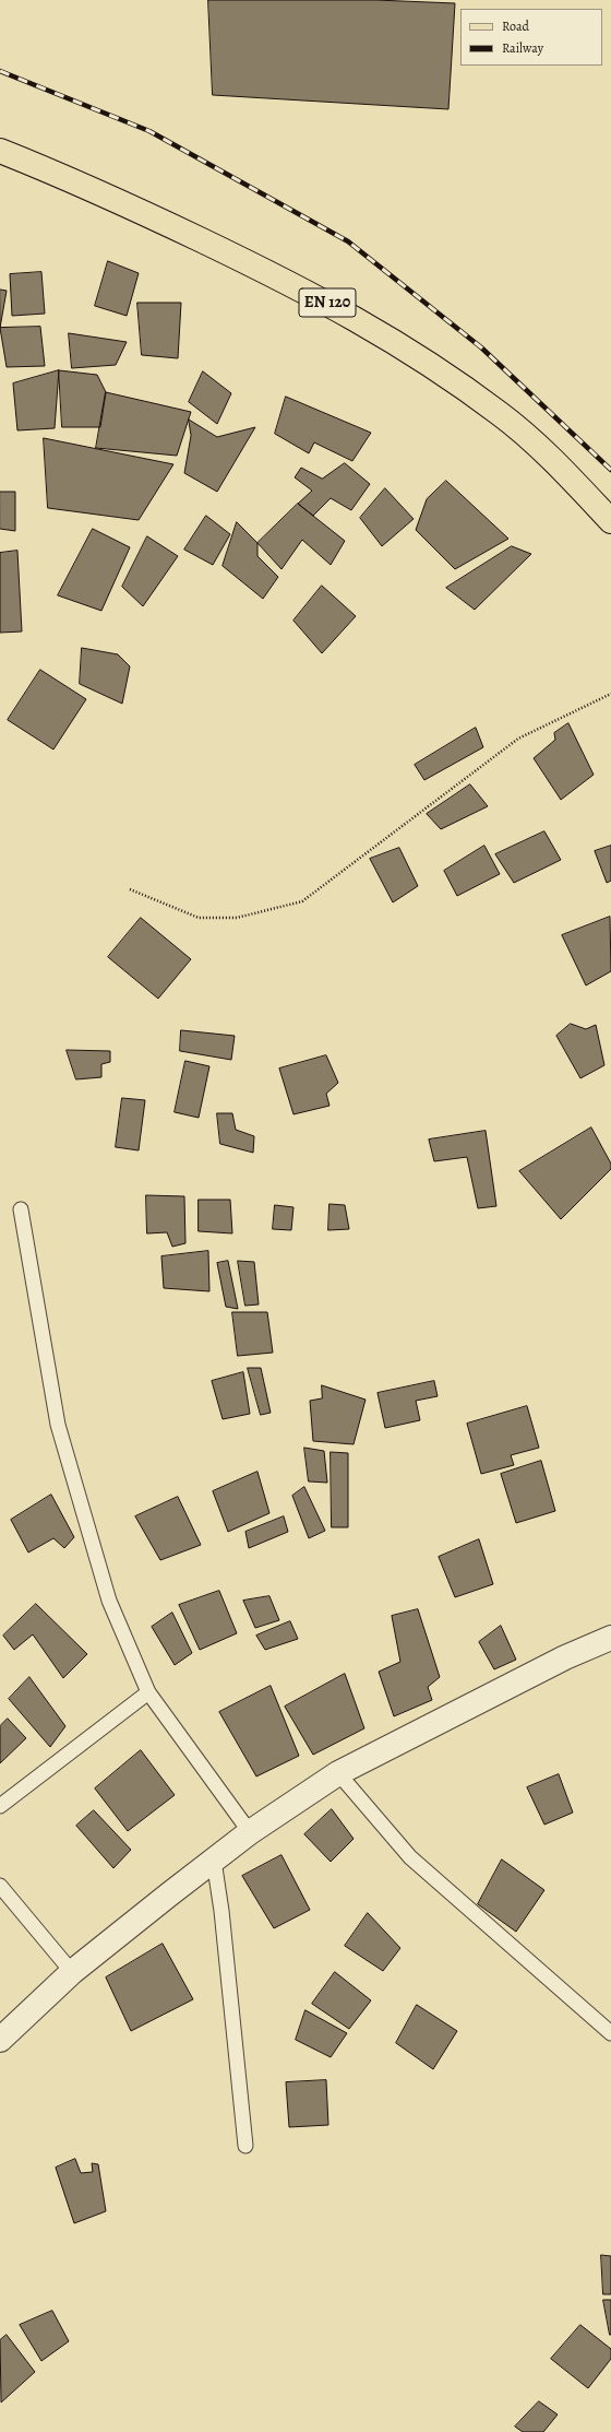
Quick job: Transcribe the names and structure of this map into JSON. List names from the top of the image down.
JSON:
{
  "streets": {
    "main road": ["EN 120"]
  },
  "legend": ["Road", "Railway"]
}
